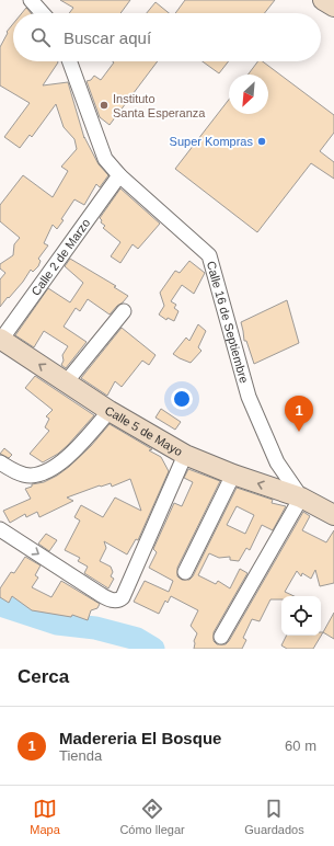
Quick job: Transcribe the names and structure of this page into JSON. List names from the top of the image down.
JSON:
{
  "streets": {
    "street": ["Calle 2 de Marzo", "Calle 16 de Septiembre", "Calle 5 de Mayo"]
  },
  "crossings": [
    ["Calle 2 de Marzo", "Calle 16 de Septiembre"],
    ["Calle 2 de Marzo", "Calle 5 de Mayo"],
    ["Calle 16 de Septiembre", "Calle 5 de Mayo"]
  ],
  "one_way": ["Calle 5 de Mayo"],
  "places": ["Instituto Santa Esperanza", "Super Kompras"],
  "north": "bottom left",
  "page": {
    "search": "Buscar aquí",
    "pins": "1",
    "heading": "Cerca",
    "list": [
      {
        "mark": "1",
        "name": "Madereria El Bosque",
        "note": "Tienda",
        "value": "60 m"
      }
    ],
    "nav": ["Mapa", "Cómo llegar", "Guardados"]
  }
}
